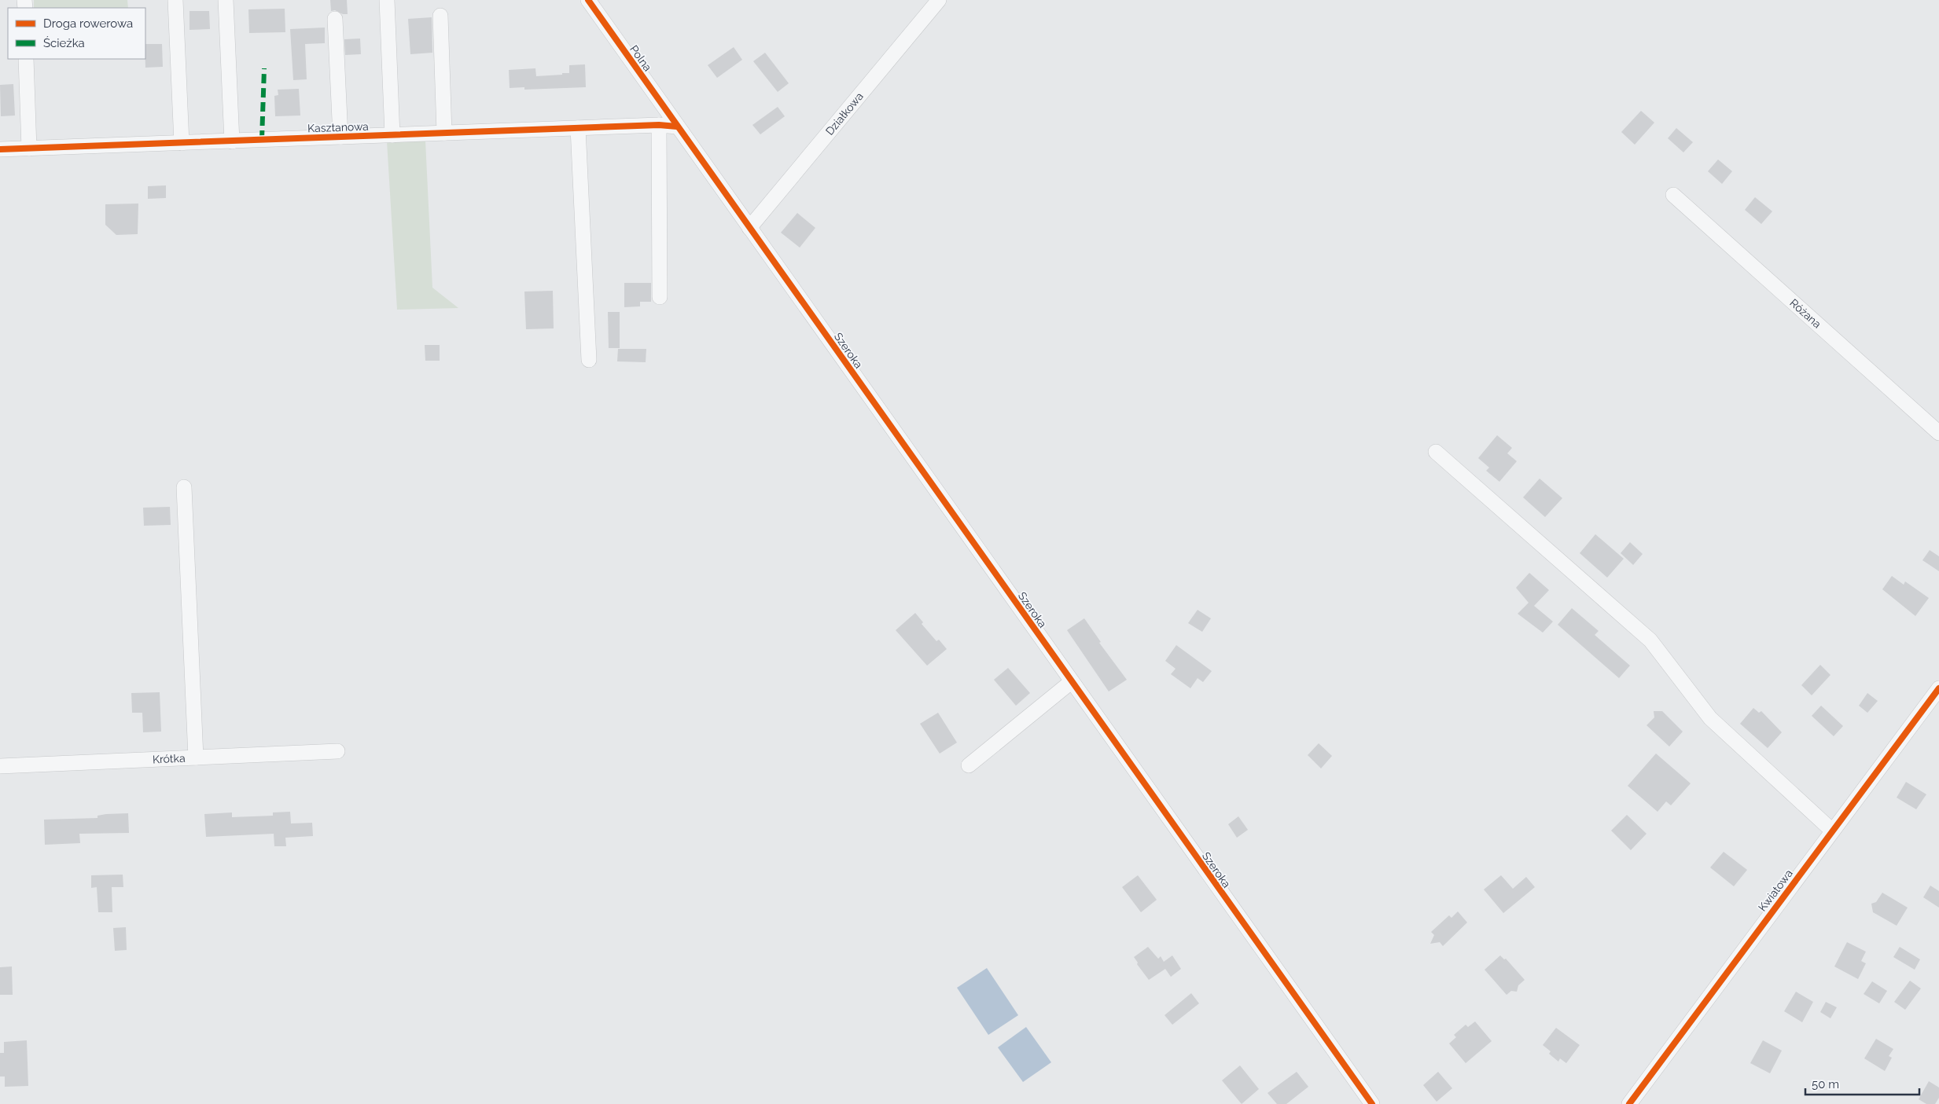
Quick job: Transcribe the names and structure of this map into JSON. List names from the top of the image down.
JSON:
{
  "streets": {
    "street": [
      "Polna",
      "Działkowa",
      "Kasztanowa",
      "Różana",
      "Szeroka",
      "Krótka",
      "Kwiatowa"
    ]
  },
  "crossings": [
    ["Polna", "Kasztanowa"],
    ["Polna", "Szeroka"],
    ["Działkowa", "Szeroka"],
    ["Kasztanowa", "Szeroka"]
  ],
  "legend": ["Droga rowerowa", "Ścieżka"],
  "scale_bar": "50 m"
}
